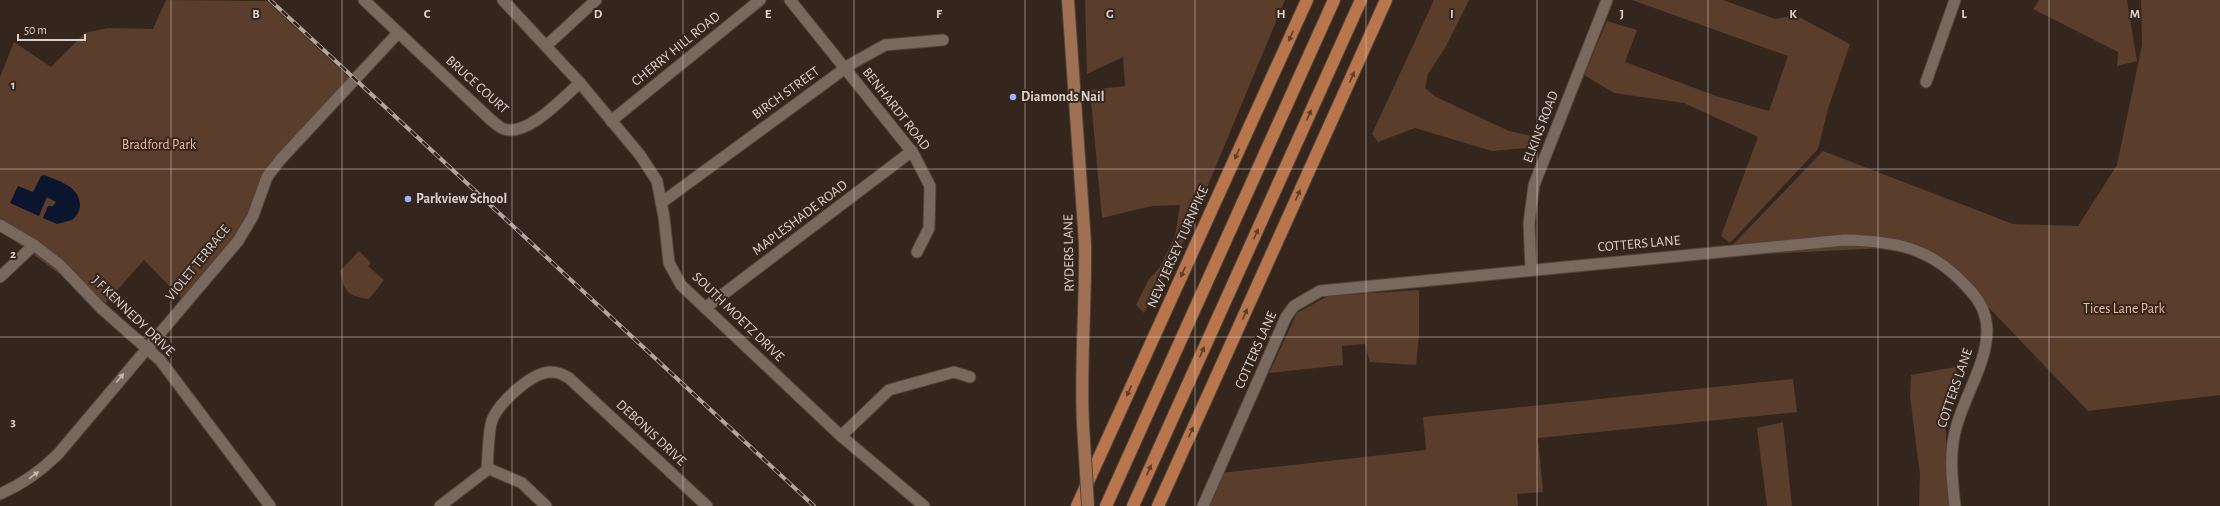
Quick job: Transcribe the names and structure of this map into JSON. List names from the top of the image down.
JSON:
{
  "streets": {
    "highway": ["NEW JERSEY TURNPIKE"],
    "main road": ["RYDERS LANE"],
    "street": [
      "CHERRY HILL ROAD",
      "BRUCE COURT",
      "BIRCH STREET",
      "BENHARDT ROAD",
      "ELKINS ROAD",
      "MAPLESHADE ROAD",
      "COTTERS LANE",
      "VIOLET TERRACE",
      "J F KENNEDY DRIVE",
      "SOUTH MOETZ DRIVE",
      "DEBONIS DRIVE"
    ]
  },
  "crossings": [
    ["CHERRY HILL ROAD", "SOUTH MOETZ DRIVE"],
    ["BRUCE COURT", "VIOLET TERRACE"],
    ["BRUCE COURT", "SOUTH MOETZ DRIVE"],
    ["BIRCH STREET", "BENHARDT ROAD"],
    ["BIRCH STREET", "SOUTH MOETZ DRIVE"],
    ["BENHARDT ROAD", "MAPLESHADE ROAD"],
    ["ELKINS ROAD", "COTTERS LANE"],
    ["MAPLESHADE ROAD", "SOUTH MOETZ DRIVE"],
    ["VIOLET TERRACE", "J F KENNEDY DRIVE"]
  ],
  "parks": ["Bradford Park", "Tices Lane Park"],
  "places": ["Diamonds Nail", "Parkview School"],
  "scale_bar": "50 m",
  "grid": {
    "columns": [
      "B",
      "C",
      "D",
      "E",
      "F",
      "G",
      "H",
      "I",
      "J",
      "K",
      "L",
      "M"
    ],
    "rows": ["1", "2", "3"]
  }
}
